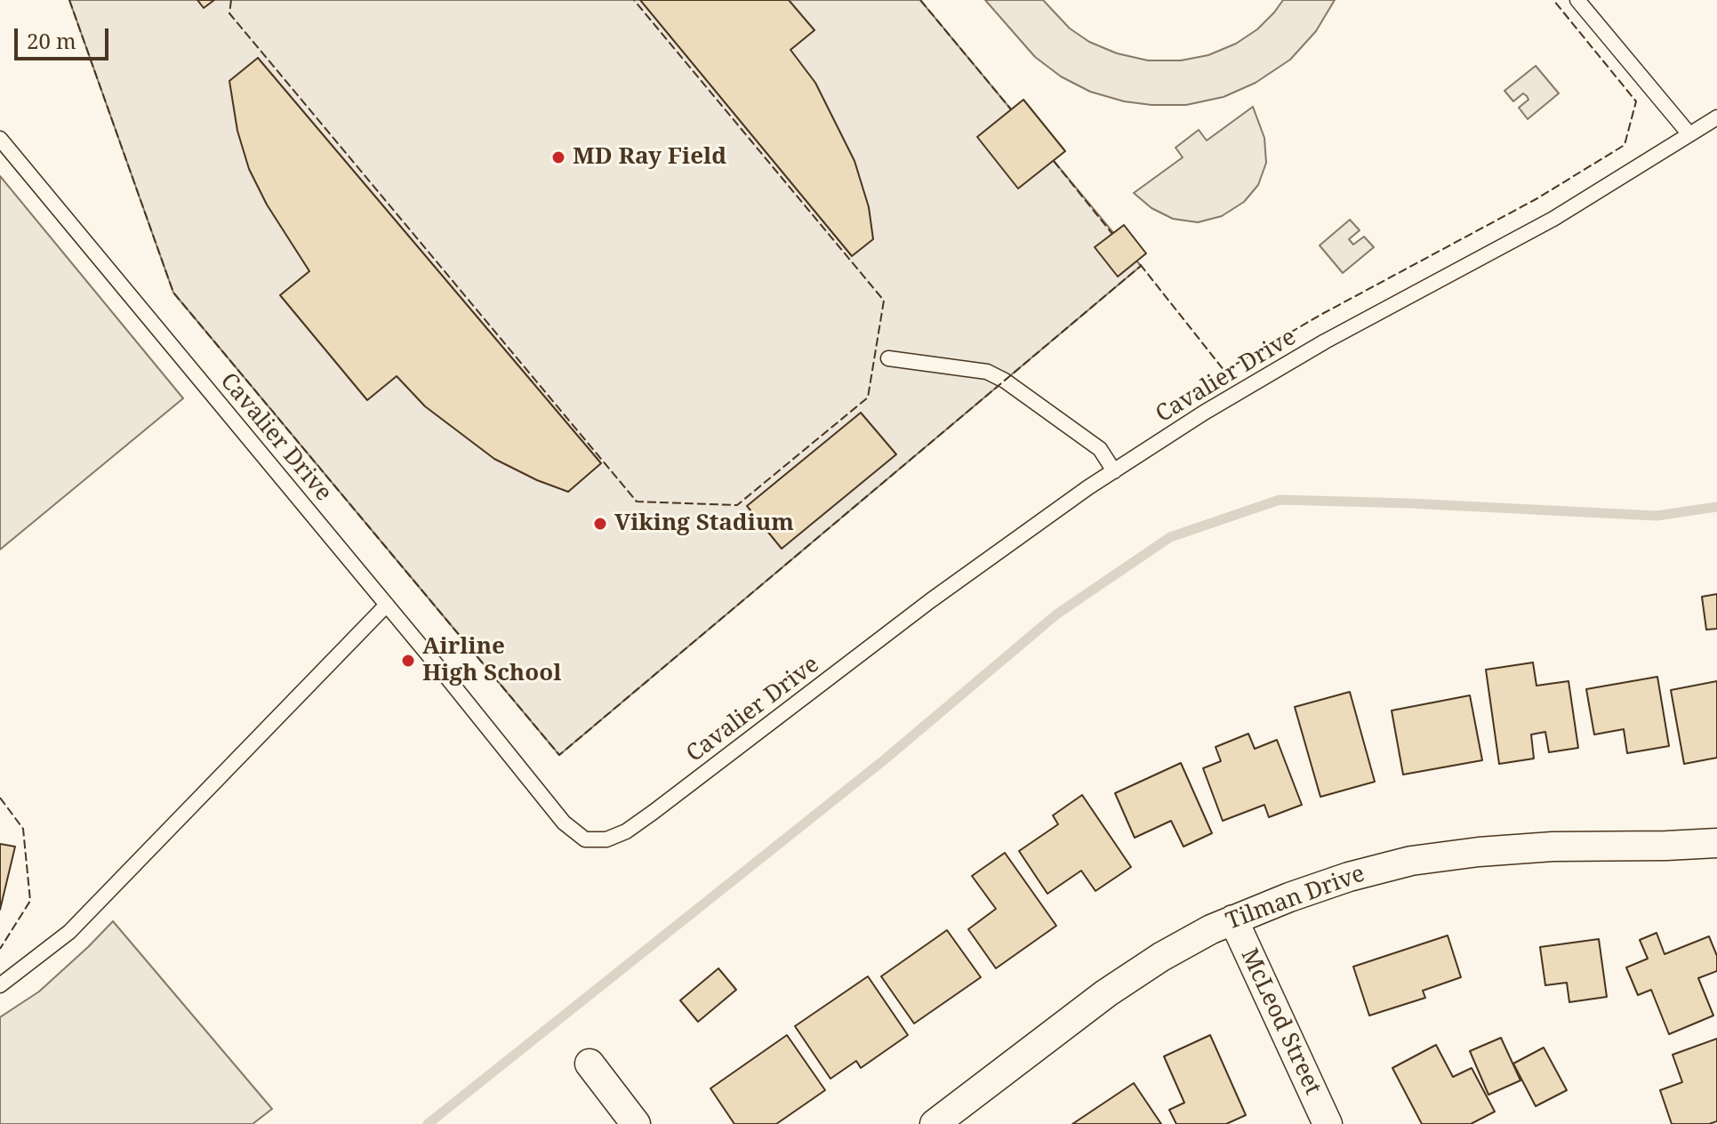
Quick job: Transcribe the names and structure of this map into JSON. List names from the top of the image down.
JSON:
{
  "streets": {
    "street": ["Tilman Drive", "McLeod Street"],
    "lane": ["Cavalier Drive"]
  },
  "crossings": [
    ["Tilman Drive", "McLeod Street"]
  ],
  "places": ["MD Ray Field", "Viking Stadium", "Airline High School"],
  "scale_bar": "20 m"
}
